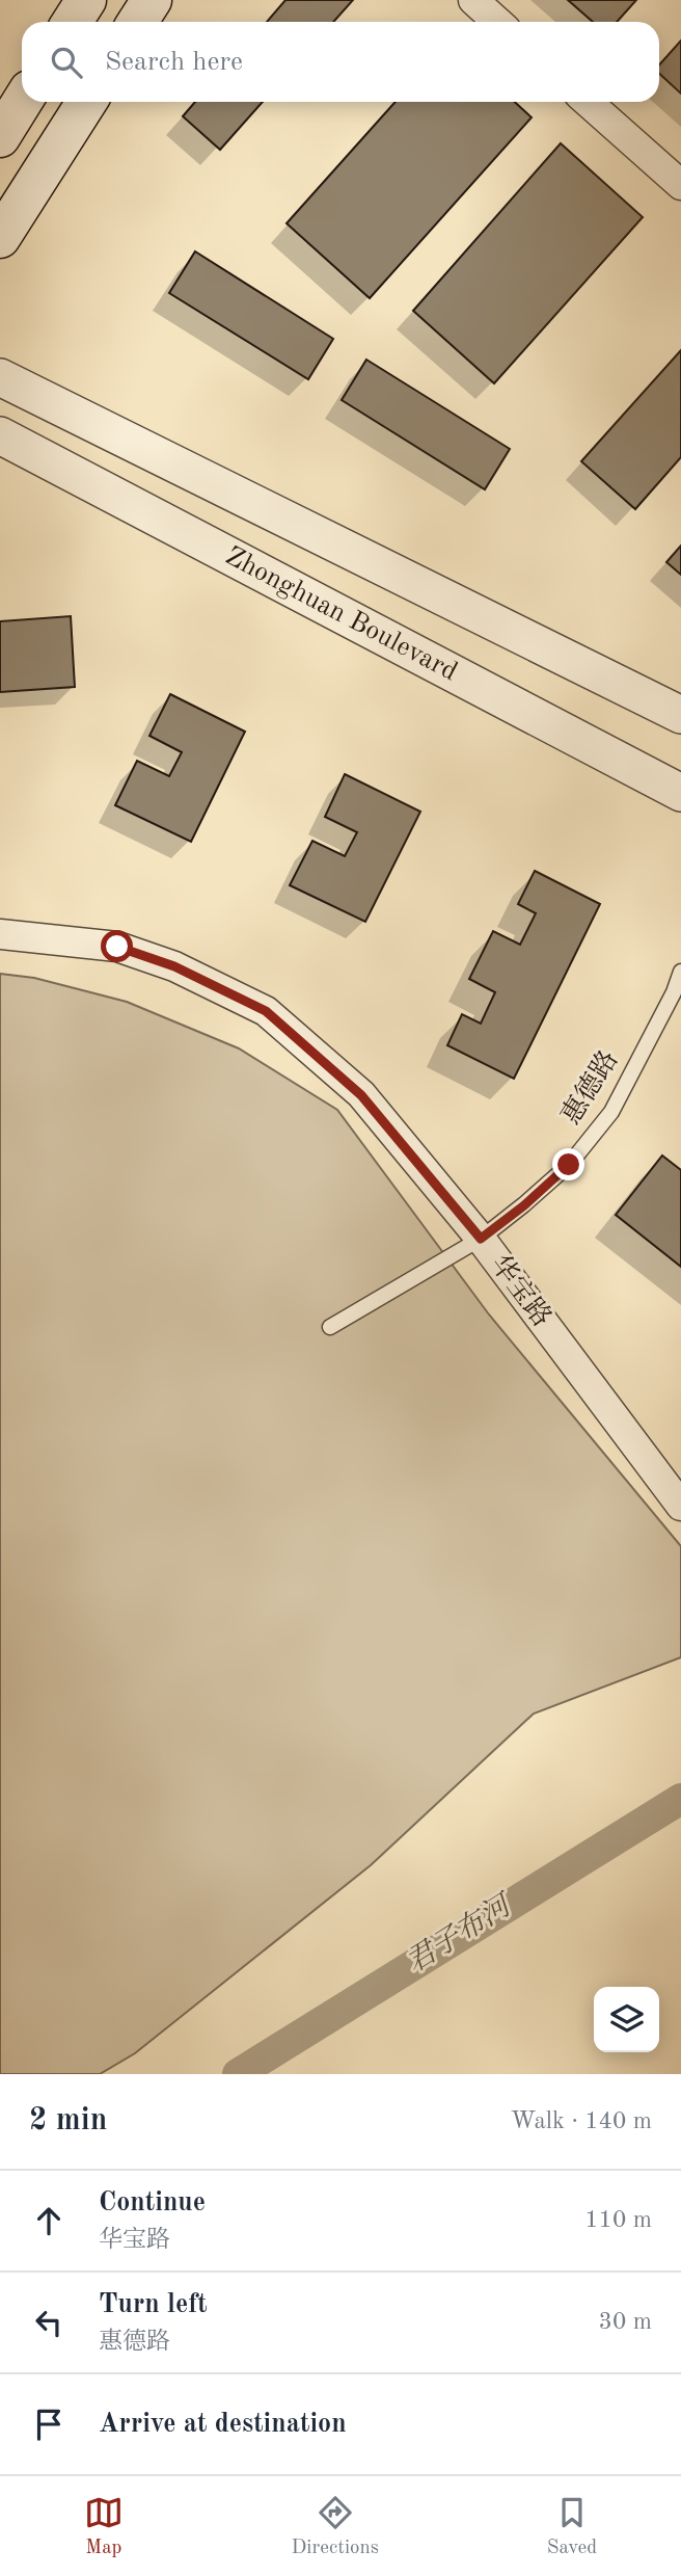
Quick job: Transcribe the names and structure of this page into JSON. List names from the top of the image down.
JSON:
{
  "streets": {
    "street": ["Zhonghuan Boulevard", "华宝路"],
    "lane": ["惠德路"]
  },
  "crossings": [
    ["惠德路", "华宝路"]
  ],
  "water": ["君子布河"],
  "page": {
    "search": "Search here",
    "heading": ["2 min", "Walk · 140 m"],
    "list": [
      ["Continue", "华宝路", "110 m"],
      ["Turn left", "惠德路", "30 m"],
      "Arrive at destination"
    ],
    "nav": ["Map", "Directions", "Saved"]
  }
}
